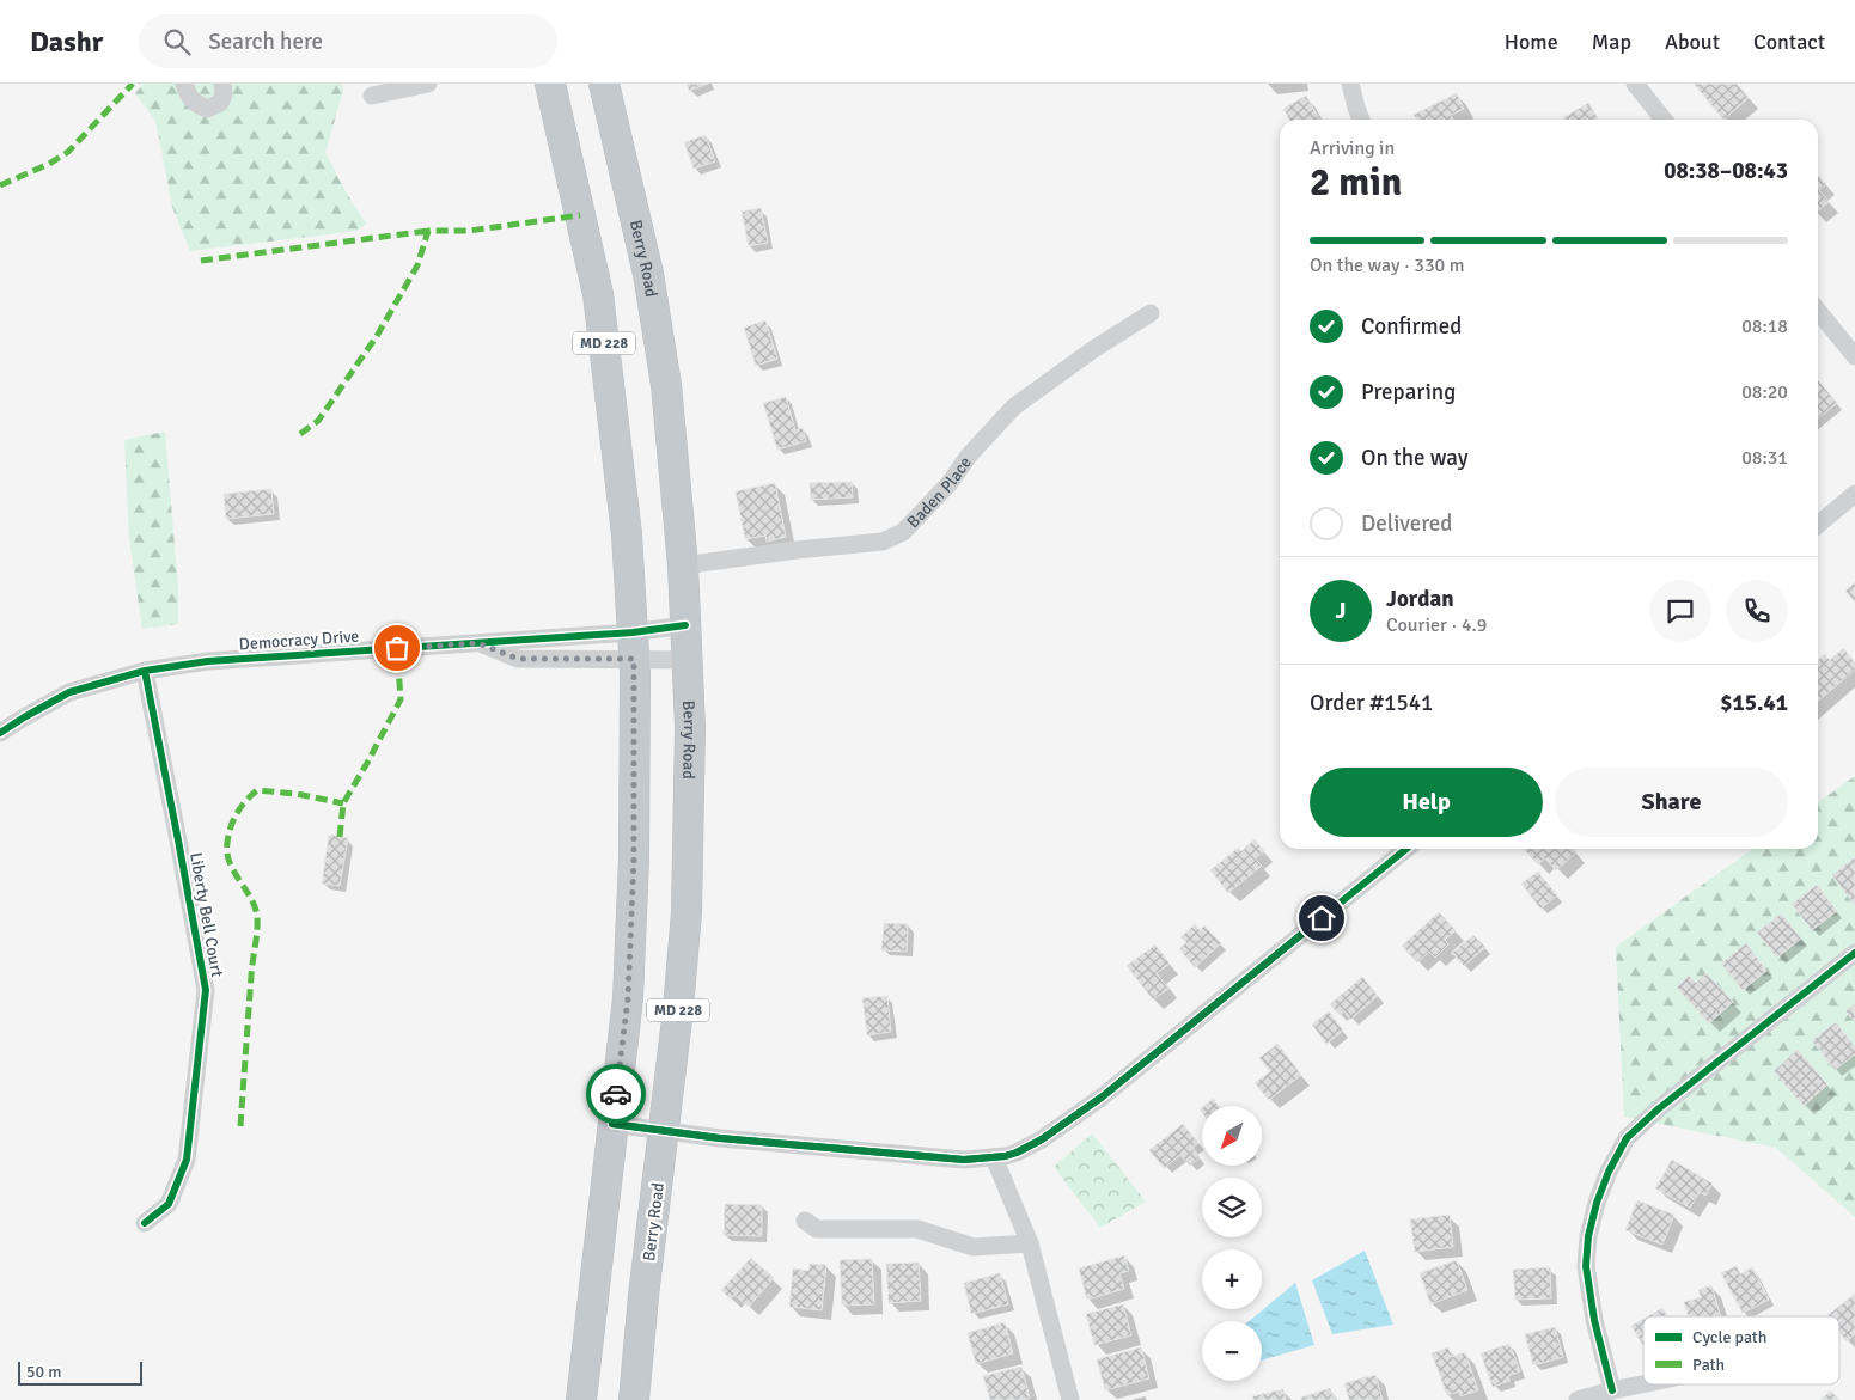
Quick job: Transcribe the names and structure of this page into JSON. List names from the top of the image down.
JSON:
{
  "streets": {
    "highway": ["Berry Road", "MD 228"],
    "street": ["Baden Place", "Democracy Drive", "Liberty Bell Court"]
  },
  "crossings": [
    ["Berry Road", "Baden Place"],
    ["Berry Road", "Democracy Drive"],
    ["MD 228", "Democracy Drive"],
    ["Democracy Drive", "Liberty Bell Court"]
  ],
  "legend": ["Cycle path", "Path"],
  "scale_bar": "50 m",
  "north": "bottom left",
  "page": {
    "header": "Dashr",
    "search": "Search here",
    "nav": [
      "Home",
      "Map",
      "About",
      "Contact"
    ],
    "heading": ["2 min", "Arriving in", "08:38–08:43"],
    "panel": [
      "Jordan",
      "Courier · 4.9",
      "Order #1541",
      "$15.41"
    ],
    "bar": "On the way · 330 m",
    "list": [
      ["Confirmed", "08:18"],
      ["Preparing", "08:20"],
      ["On the way", "08:31"],
      "Delivered"
    ],
    "round": "J",
    "buttons": ["Help", "Share"],
    "map_buttons": ["+", "−"],
    "scale": "50 m"
  }
}
